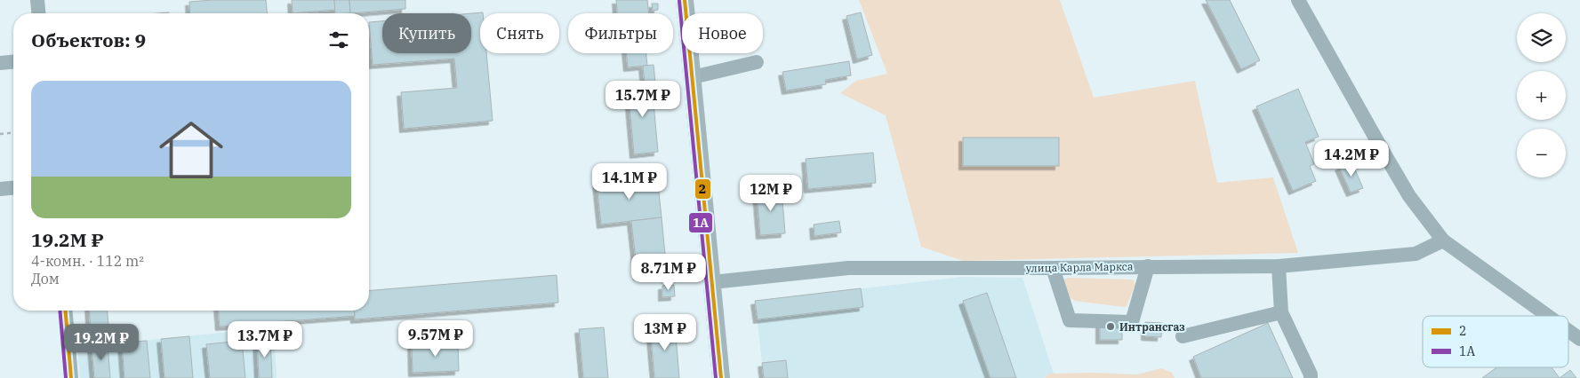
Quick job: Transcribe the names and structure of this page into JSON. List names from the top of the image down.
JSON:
{
  "streets": {
    "street": ["улица Карла Маркса"]
  },
  "places": ["Интрансгаз"],
  "lines": ["transit line 2", "transit line 1А"],
  "legend": ["2", "1А"],
  "page": {
    "map_buttons": ["+", "−"],
    "chip": [
      "Купить",
      "Снять",
      "Фильтры",
      "Новое"
    ],
    "heading": "Объектов: 9",
    "list": [
      {
        "name": "19.2M ₽",
        "note": "4-комн. · 112 m² · Дом"
      }
    ],
    "price": [
      "15.7M ₽",
      "14.2M ₽",
      "14.1M ₽",
      "12M ₽",
      "8.71M ₽",
      "13M ₽",
      "9.57M ₽",
      "13.7M ₽",
      "19.2M ₽"
    ]
  }
}
